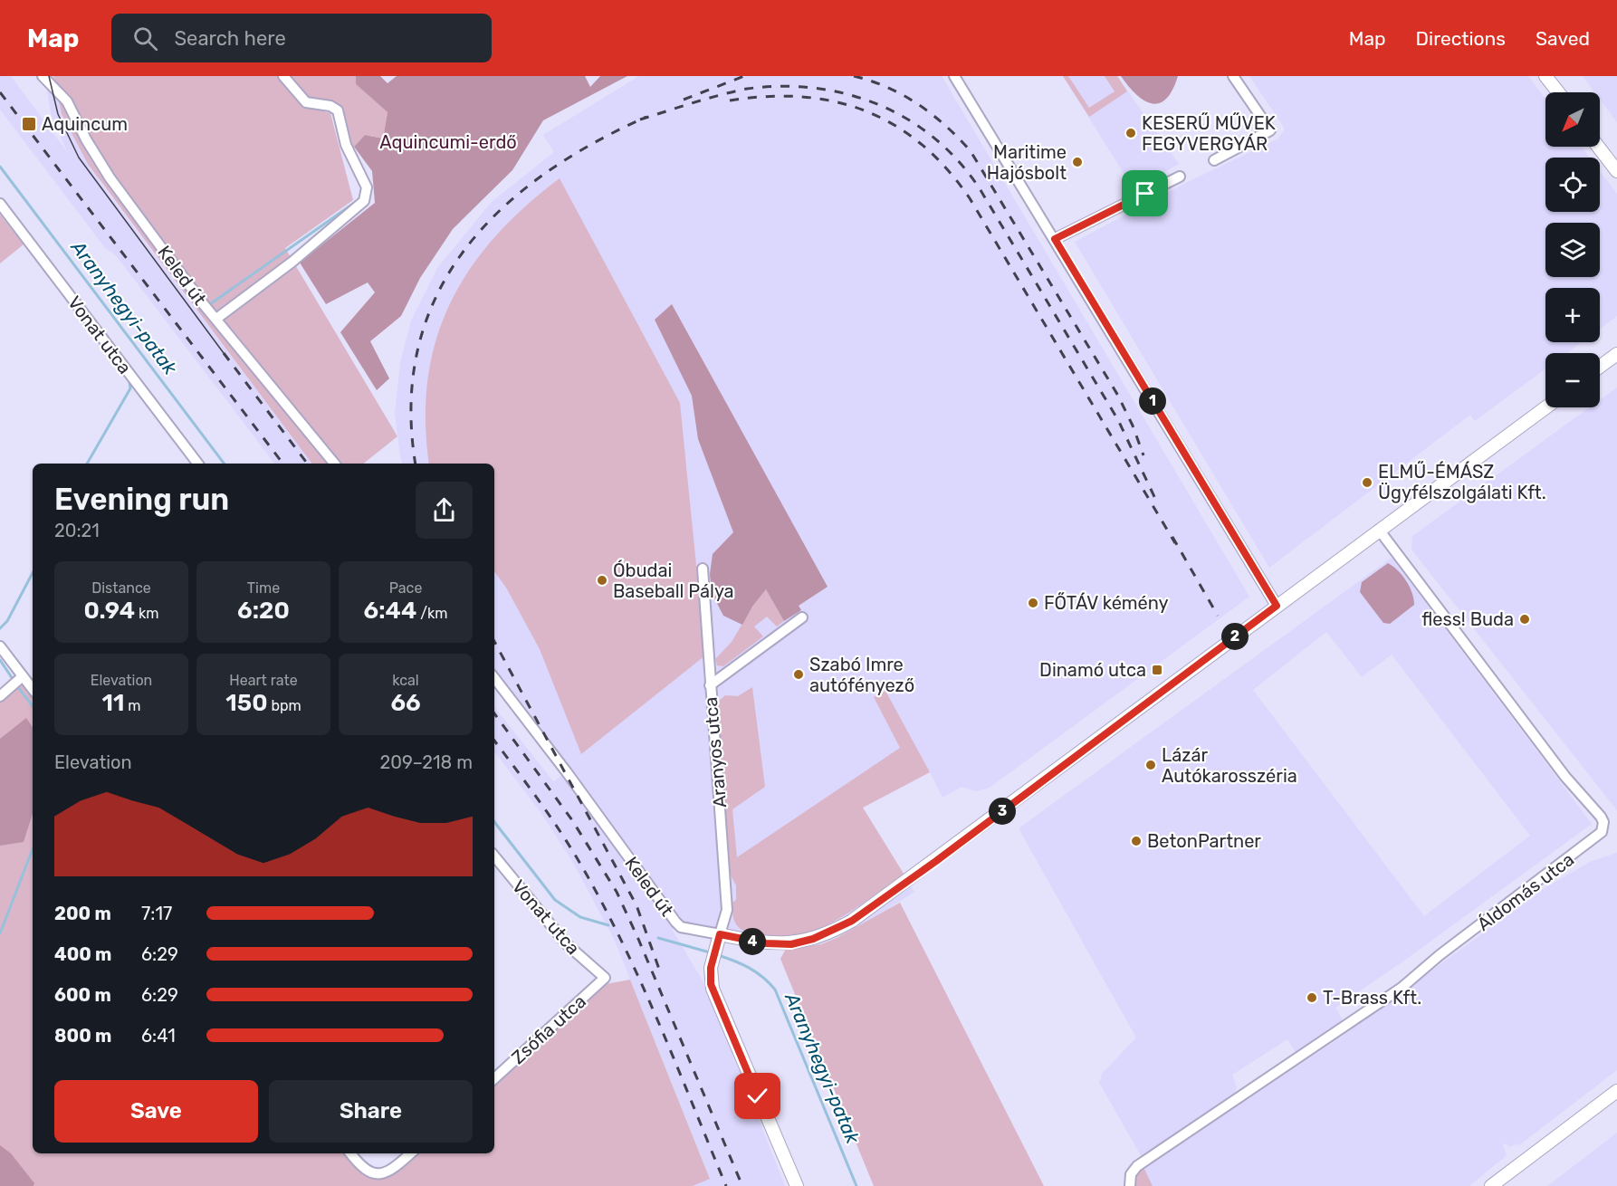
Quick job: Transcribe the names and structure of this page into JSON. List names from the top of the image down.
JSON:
{
  "streets": {
    "street": [
      "Keled út",
      "Vonat utca",
      "Aranyos utca",
      "Áldomás utca",
      "Zsófia utca"
    ]
  },
  "crossings": [
    ["Keled út", "Aranyos utca"],
    ["Vonat utca", "Zsófia utca"]
  ],
  "water": ["Aranyhegyi-patak"],
  "parks": ["Aquincumi-erdő"],
  "places": {
    "transit": ["Aquincum", "Dinamó utca"],
    "other": [
      "KESERŰ MŰVEK FEGYVERGYÁR",
      "Maritime Hajósbolt",
      "ELMŰ-ÉMÁSZ Ügyfélszolgálati Kft.",
      "Óbudai Baseball Pálya",
      "FŐTÁV kémény",
      "fless! Buda",
      "Szabó Imre autófényező",
      "Lázár Autókarosszéria",
      "BetonPartner",
      "T-Brass Kft."
    ]
  },
  "north": "bottom left",
  "page": {
    "header": "Map",
    "search": "Search here",
    "nav": ["Map", "Directions", "Saved"],
    "map_buttons": ["+", "−"],
    "pins": [
      "1",
      "2",
      "3",
      "4"
    ],
    "heading": ["Evening run", "20:21"],
    "stats": [
      ["Distance", "0.94 km"],
      ["Time", "6:20"],
      ["Pace", "6:44 /km"],
      ["Elevation", "11 m"],
      ["Heart rate", "150 bpm"],
      ["kcal", "66"]
    ],
    "chart": ["Elevation", "209–218 m"],
    "list": [
      {
        "name": "200 m",
        "note": "7:17"
      },
      {
        "name": "400 m",
        "note": "6:29"
      },
      {
        "name": "600 m",
        "note": "6:29"
      },
      {
        "name": "800 m",
        "note": "6:41"
      }
    ],
    "buttons": ["Save", "Share"]
  }
}
